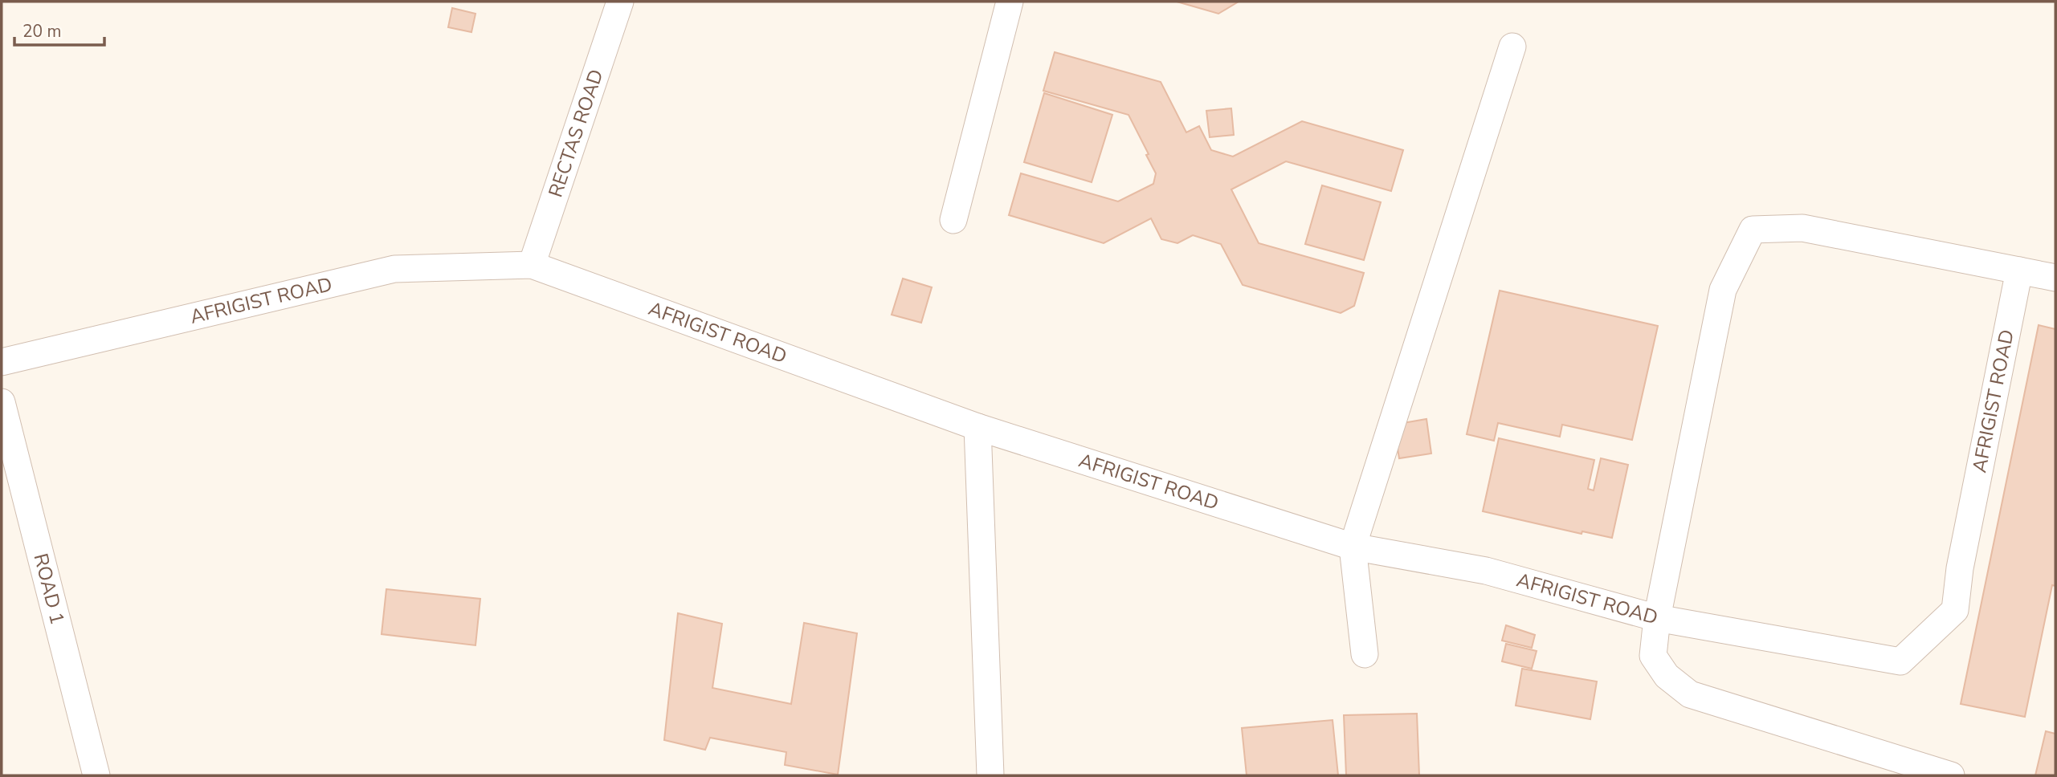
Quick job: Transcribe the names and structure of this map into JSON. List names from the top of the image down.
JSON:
{
  "streets": {
    "street": ["RECTAS ROAD", "AFRIGIST ROAD", "ROAD 1"]
  },
  "crossings": [
    ["RECTAS ROAD", "AFRIGIST ROAD"]
  ],
  "scale_bar": "20 m"
}
